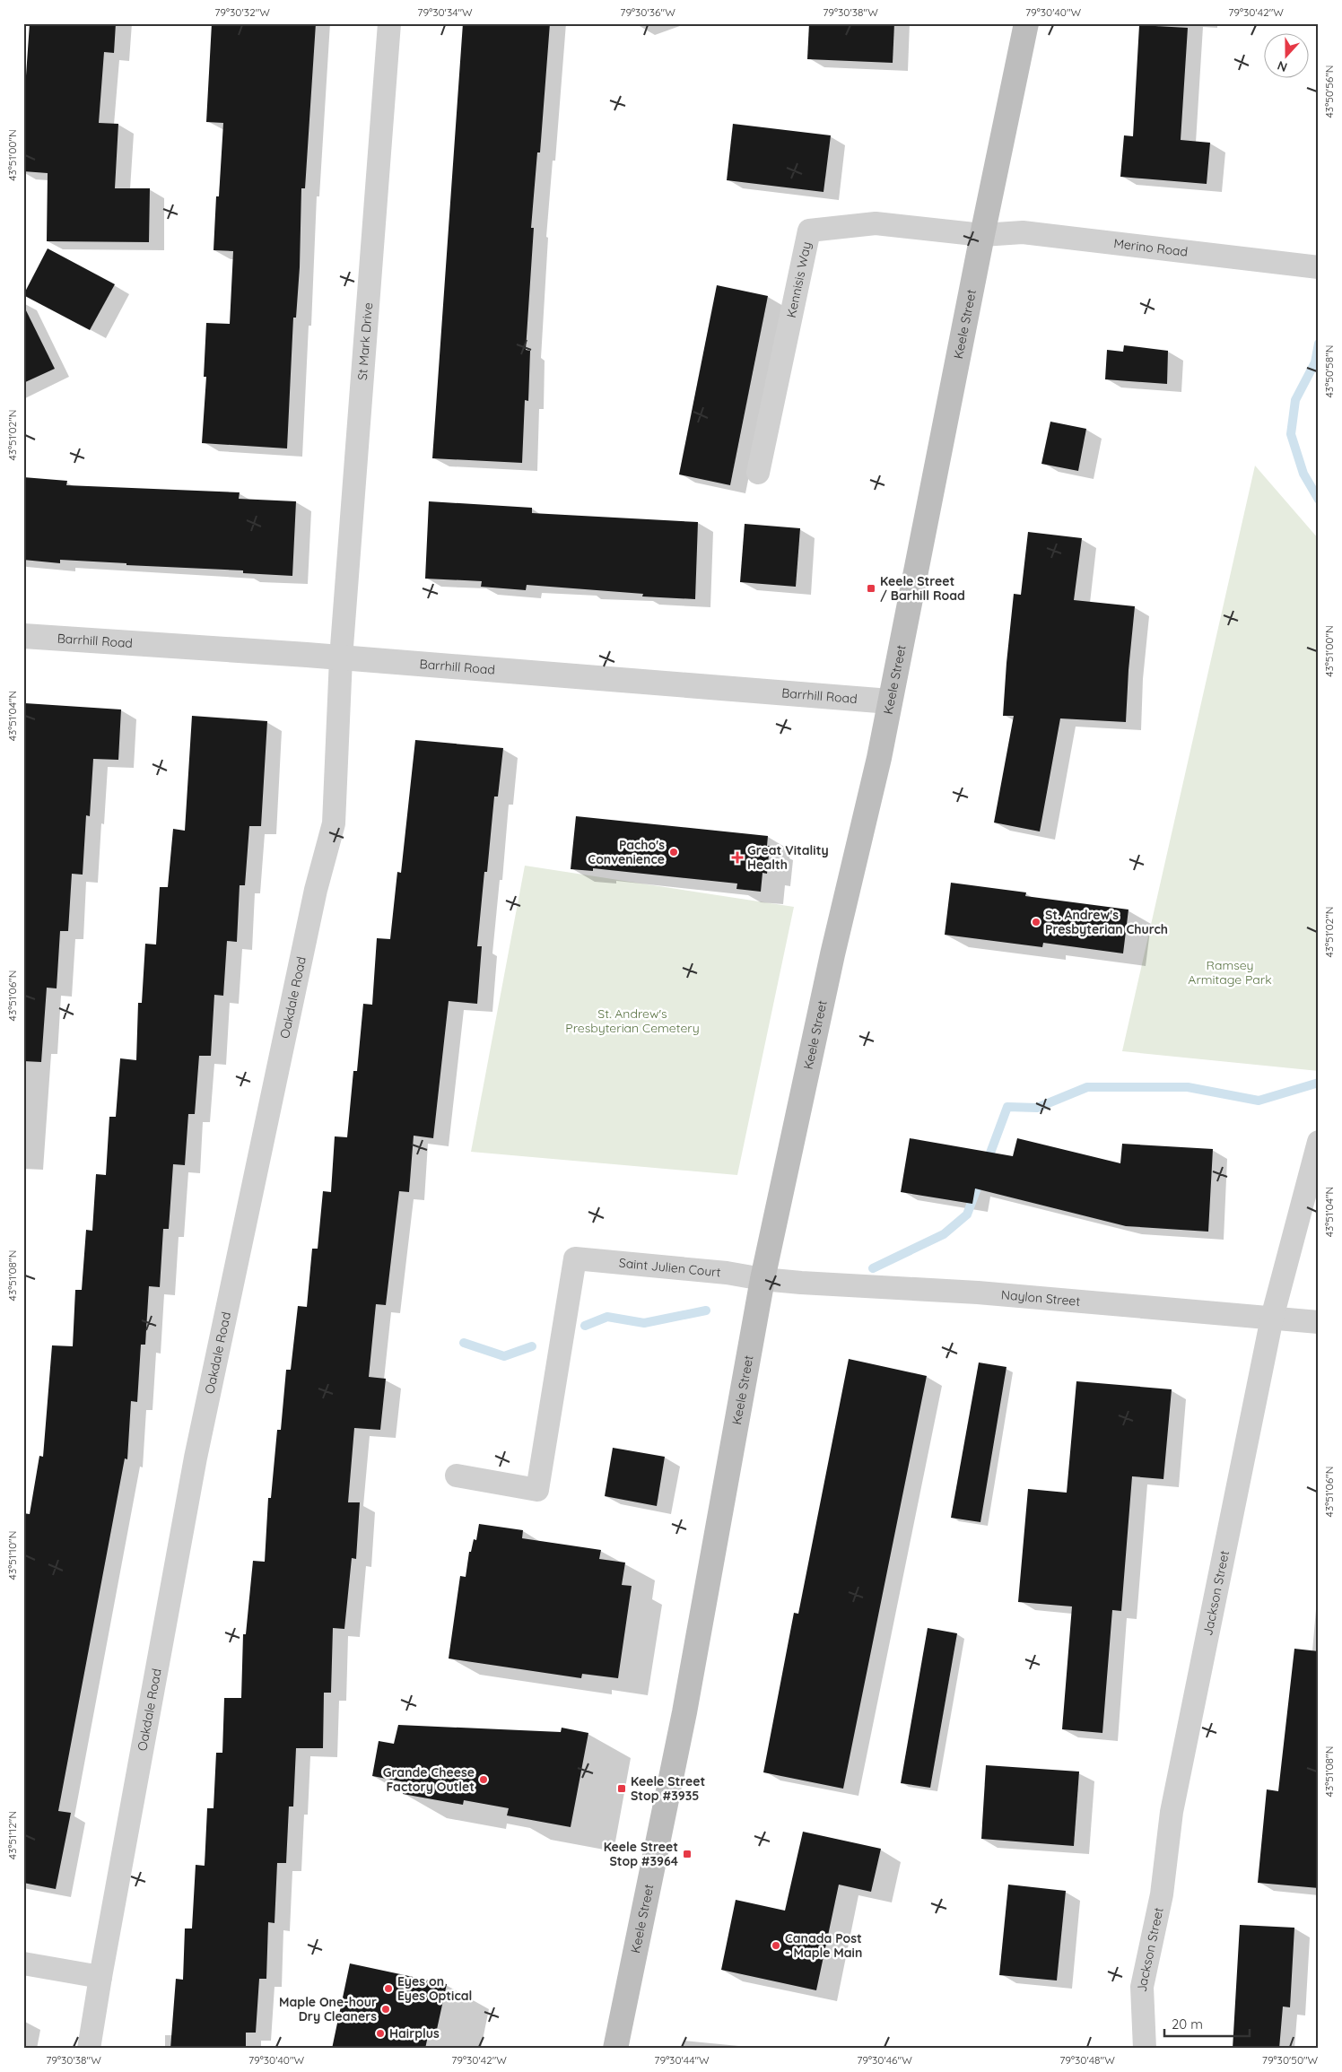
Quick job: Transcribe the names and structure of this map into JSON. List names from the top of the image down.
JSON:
{
  "streets": {
    "main road": ["Keele Street"],
    "street": [
      "Merino Road",
      "Kennisis Way",
      "St Mark Drive",
      "Barrhill Road",
      "Oakdale Road",
      "Saint Julien Court",
      "Naylon Street",
      "Jackson Street"
    ]
  },
  "crossings": [
    ["Merino Road", "Kennisis Way"],
    ["Merino Road", "Keele Street"],
    ["Kennisis Way", "Keele Street"],
    ["Keele Street", "Barrhill Road"],
    ["Keele Street", "Saint Julien Court"],
    ["Keele Street", "Naylon Street"],
    ["St Mark Drive", "Barrhill Road"],
    ["St Mark Drive", "Oakdale Road"],
    ["Barrhill Road", "Oakdale Road"],
    ["Saint Julien Court", "Naylon Street"],
    ["Naylon Street", "Jackson Street"]
  ],
  "parks": ["Ramsey Armitage Park", "St. Andrew's Presbyterian Cemetery"],
  "places": {
    "transit": ["Keele Street / Barhill Road", "Keele Street Stop #3935", "Keele Street Stop #3964"],
    "other": [
      "Pacho's Convenience",
      "St. Andrew's Presbyterian Church",
      "Grande Cheese Factory Outlet",
      "Canada Post - Maple Main",
      "Eyes on Eyes Optical",
      "Maple One-hour Dry Cleaners",
      "Hairplus"
    ],
    "health": ["Great Vitality Health"]
  },
  "scale_bar": "20 m",
  "north": "bottom",
  "coordinates": [
    "79°30'32\"W",
    "79°30'34\"W",
    "79°30'36\"W",
    "79°30'38\"W",
    "79°30'40\"W",
    "79°30'42\"W",
    "43°50'56\"N",
    "43°51'00\"N",
    "43°50'58\"N",
    "43°51'02\"N",
    "43°51'04\"N",
    "43°51'06\"N",
    "43°51'08\"N",
    "43°51'10\"N",
    "43°51'12\"N",
    "79°30'44\"W",
    "79°30'46\"W",
    "79°30'48\"W",
    "79°30'50\"W"
  ]
}
